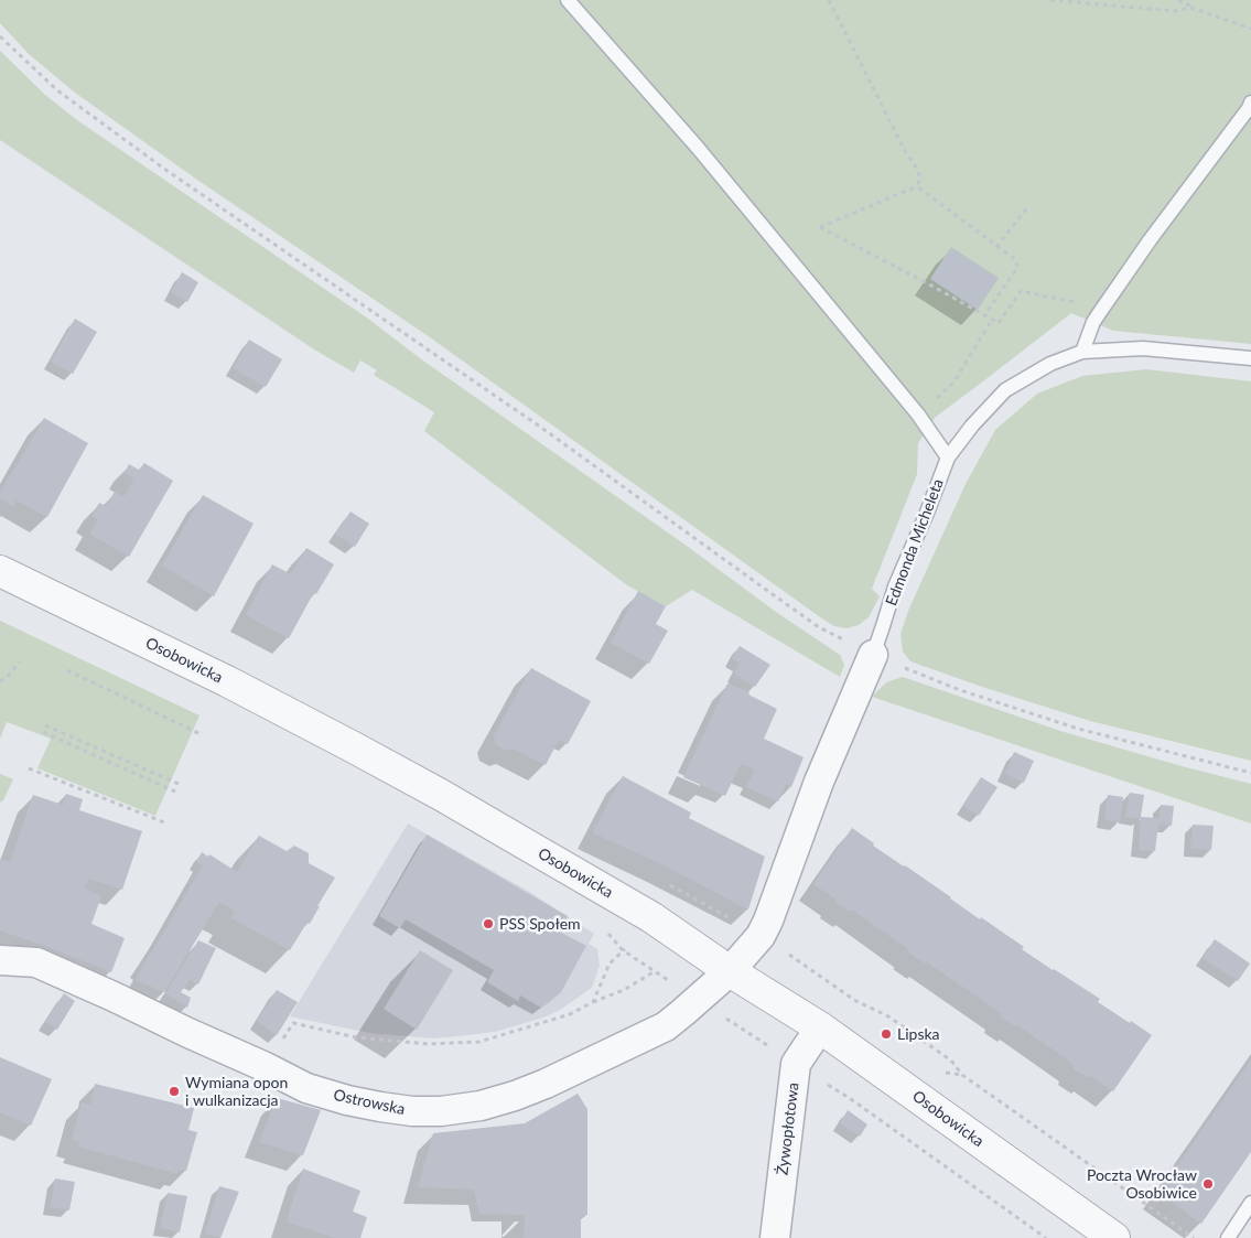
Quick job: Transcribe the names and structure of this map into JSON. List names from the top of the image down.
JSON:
{
  "streets": {
    "street": [
      "Edmonda Micheleta",
      "Osobowicka",
      "Ostrowska",
      "Żywopłotowa"
    ]
  },
  "crossings": [
    ["Edmonda Micheleta", "Osobowicka"],
    ["Edmonda Micheleta", "Ostrowska"],
    ["Osobowicka", "Ostrowska"],
    ["Osobowicka", "Żywopłotowa"]
  ],
  "places": [
    "PSS Społem",
    "Lipska",
    "Wymiana opon i wulkanizacja",
    "Poczta Wrocław Osobiwice"
  ]
}
